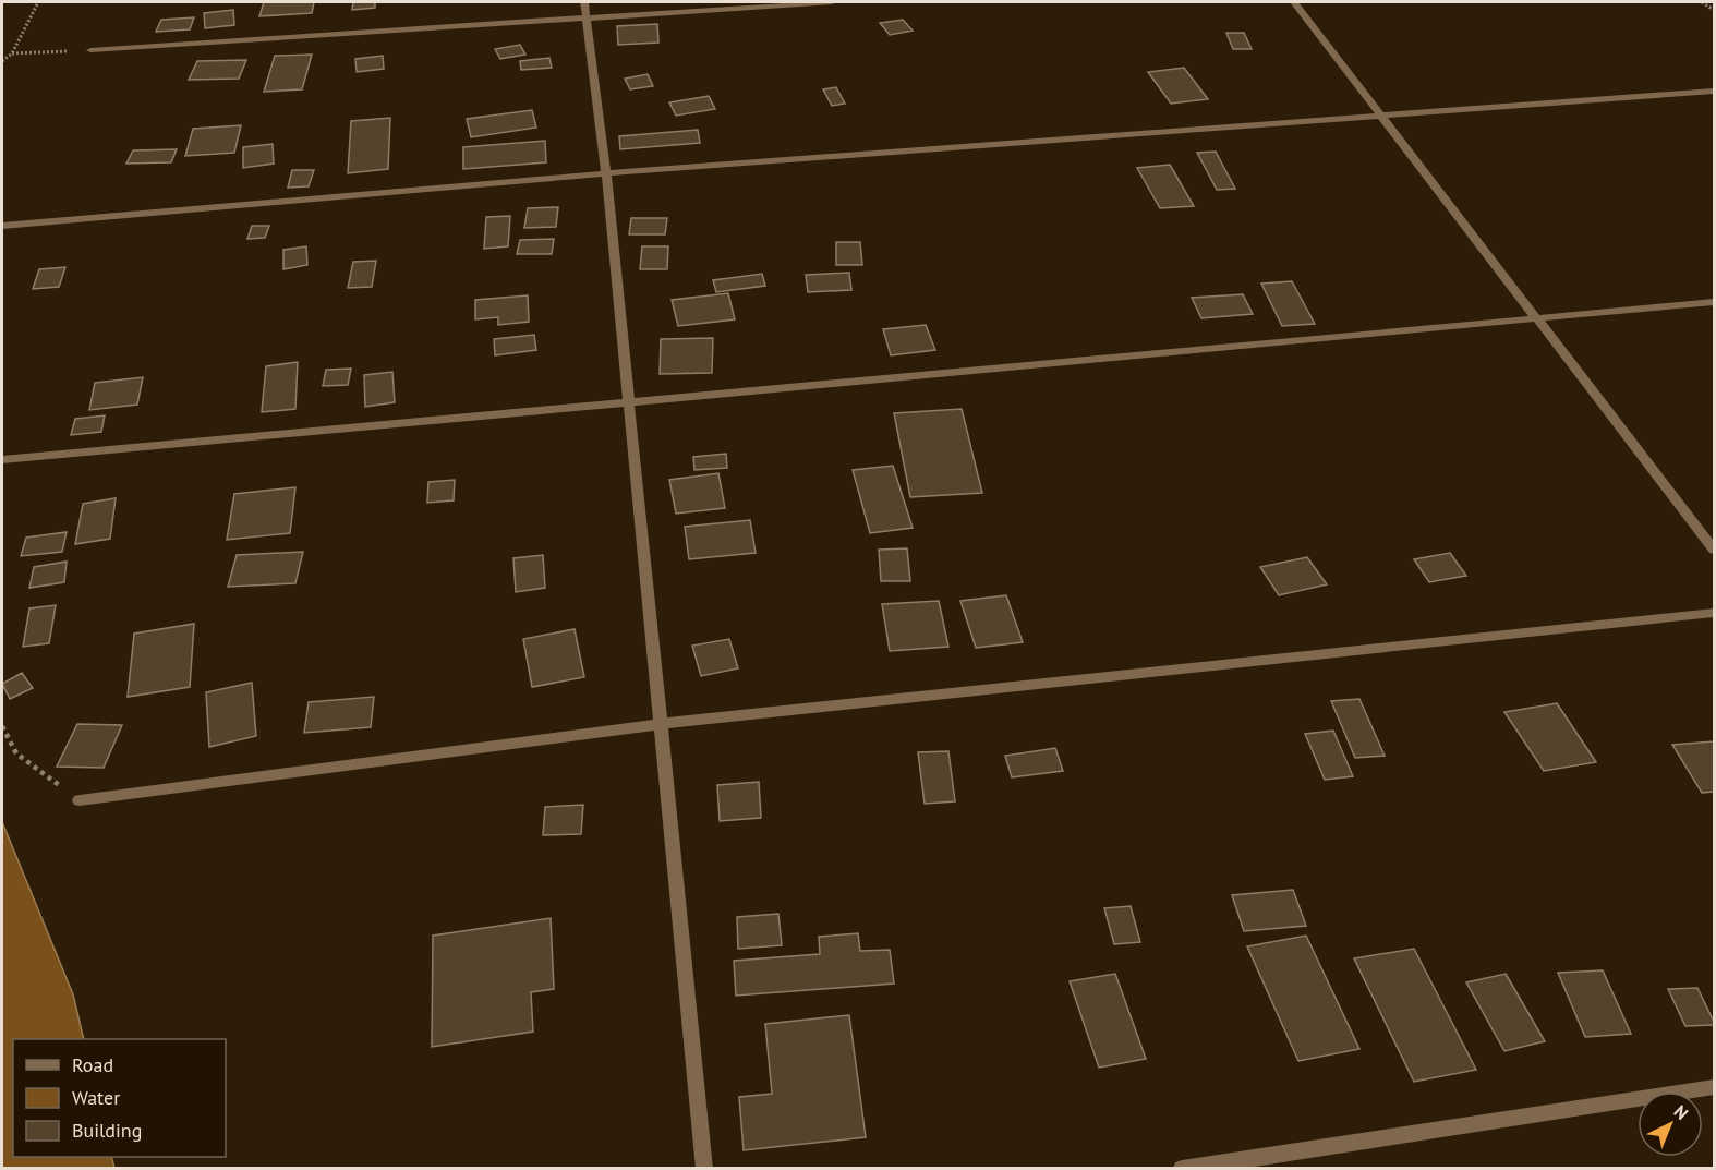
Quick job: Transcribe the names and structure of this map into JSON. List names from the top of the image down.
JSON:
{
  "legend": ["Road", "Water", "Building"],
  "north": "top right"
}
